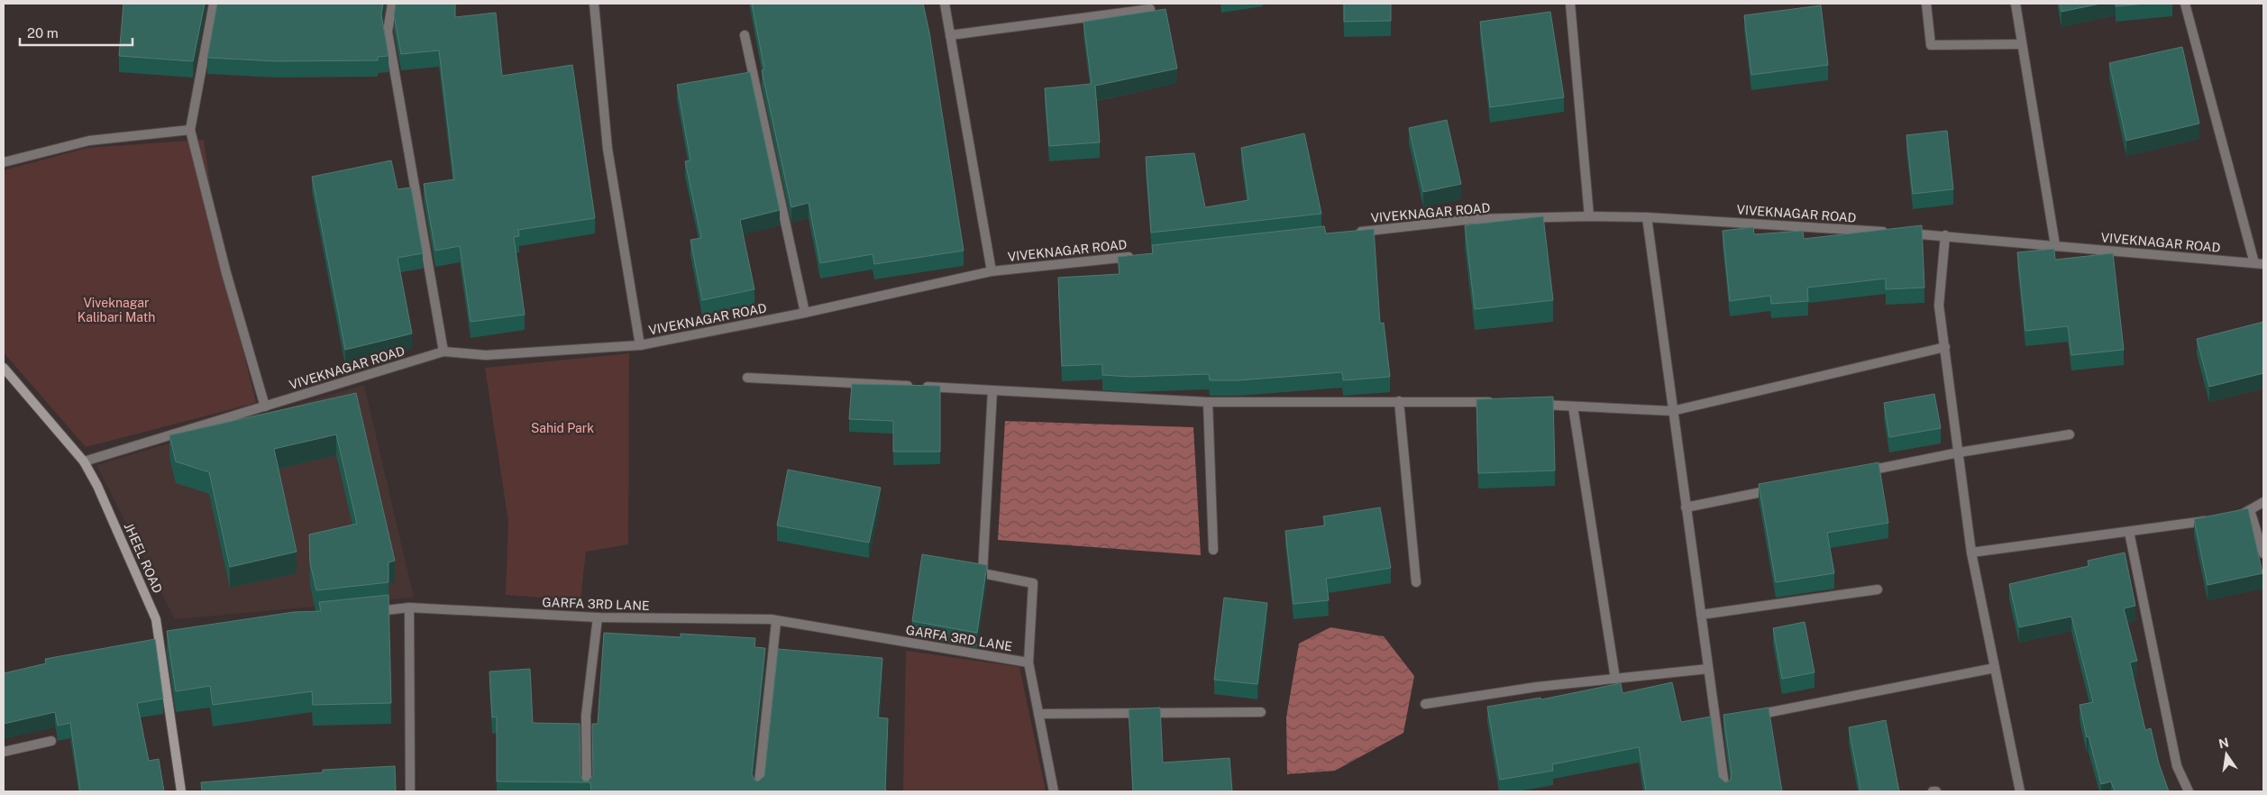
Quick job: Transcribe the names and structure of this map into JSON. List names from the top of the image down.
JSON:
{
  "streets": {
    "street": ["VIVEKNAGAR ROAD", "JHEEL ROAD", "GARFA 3RD LANE"]
  },
  "crossings": [
    ["VIVEKNAGAR ROAD", "JHEEL ROAD"]
  ],
  "parks": ["Viveknagar Kalibari Math", "Sahid Park"],
  "scale_bar": "20 m",
  "north": "top"
}
